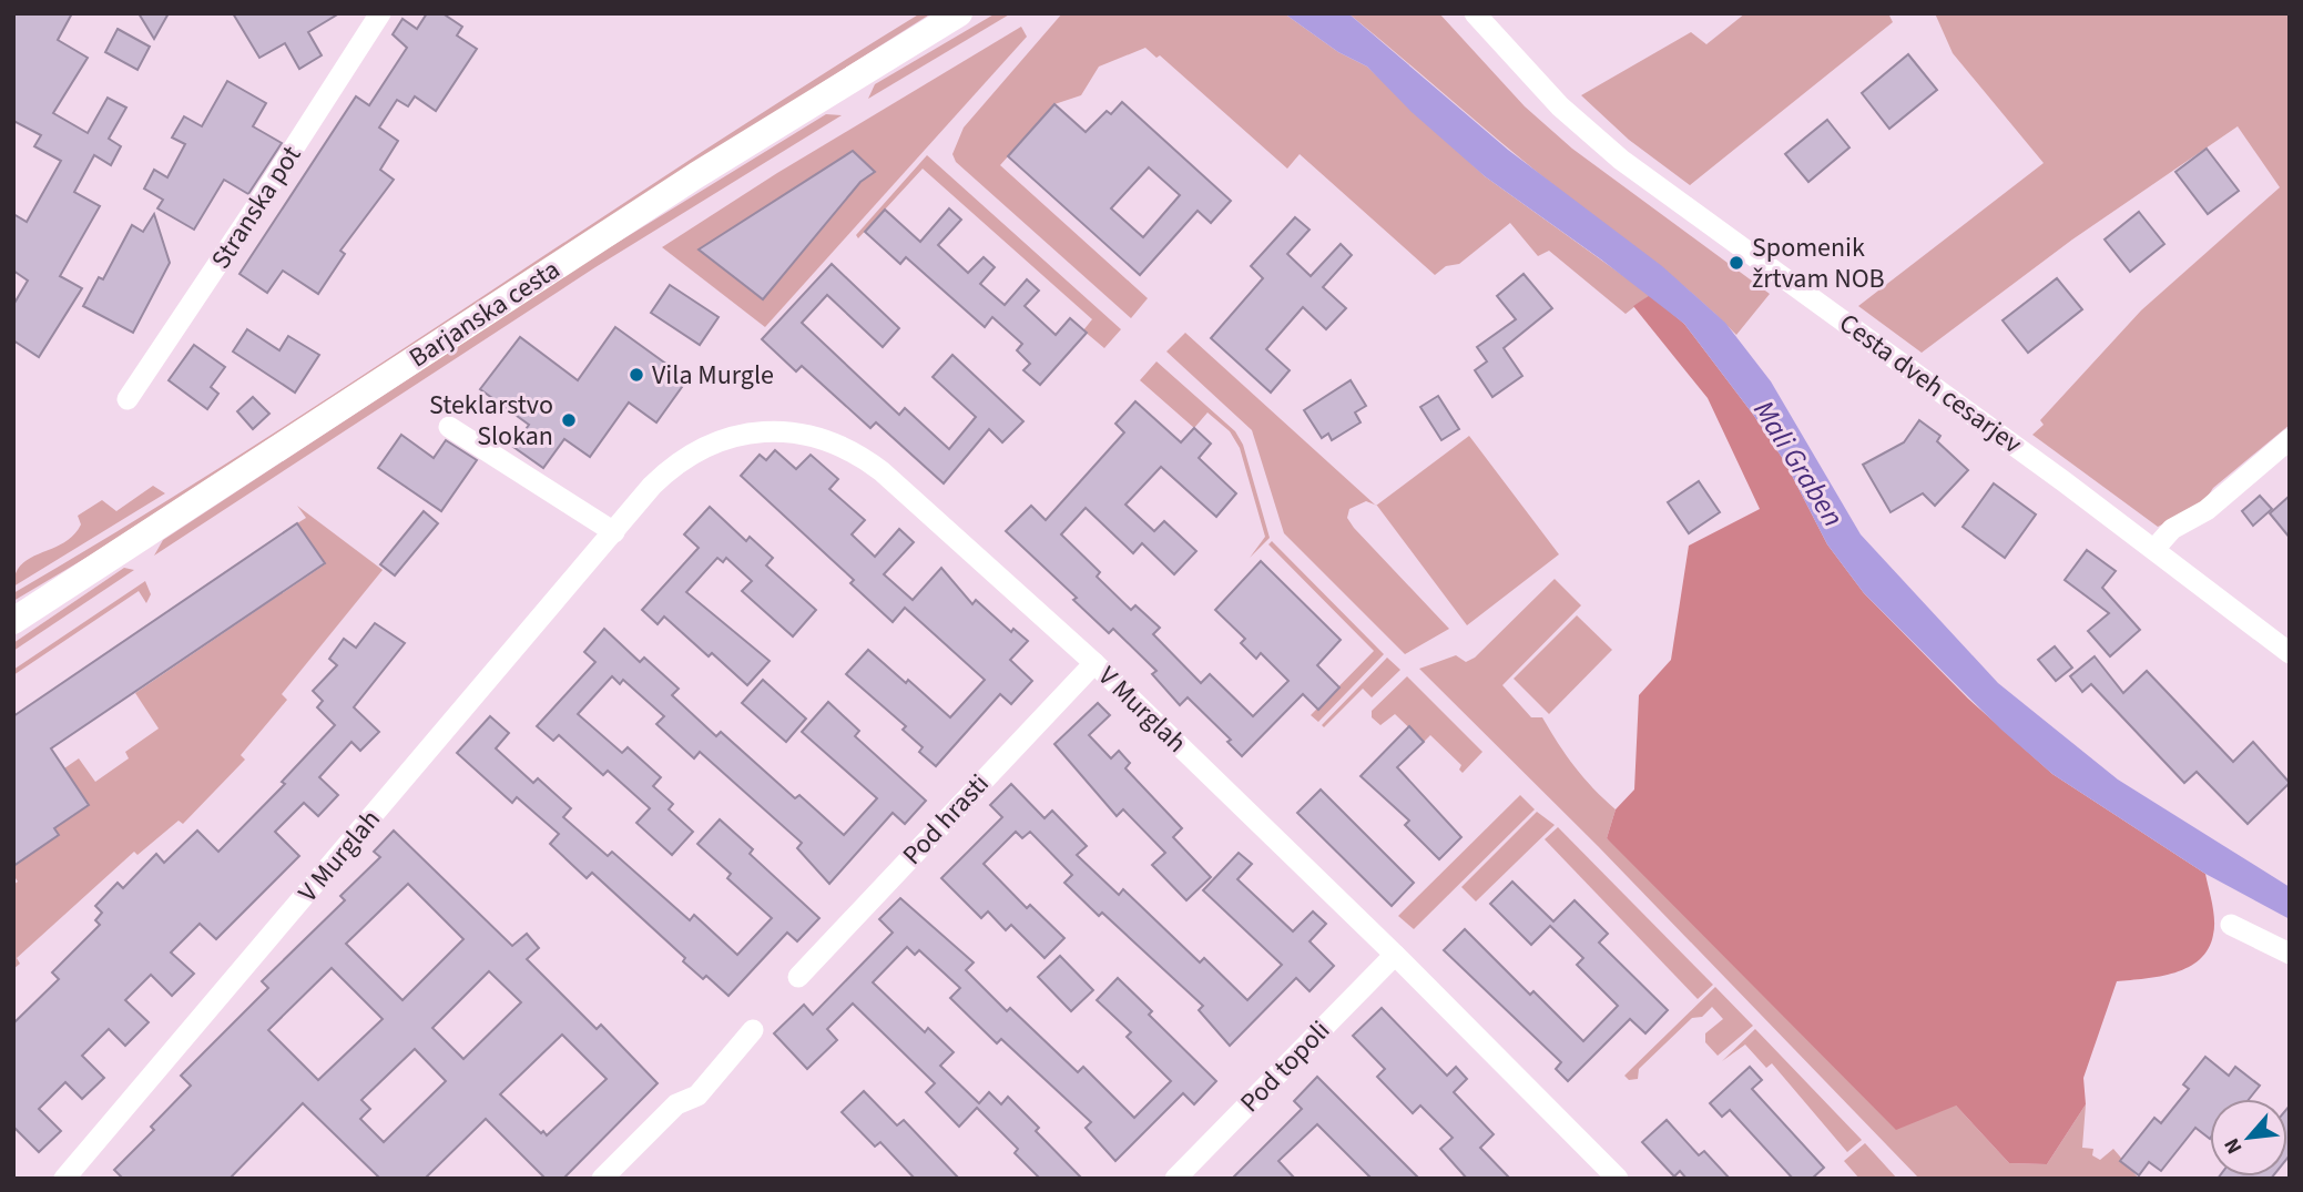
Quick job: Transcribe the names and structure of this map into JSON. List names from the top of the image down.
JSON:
{
  "streets": {
    "main road": ["Barjanska cesta"],
    "street": [
      "Stranska pot",
      "Cesta dveh cesarjev",
      "V Murglah",
      "Pod hrasti",
      "Pod topoli"
    ]
  },
  "crossings": [
    ["V Murglah", "Pod hrasti"],
    ["V Murglah", "Pod topoli"]
  ],
  "water": ["Mali Graben"],
  "places": ["Spomenik žrtvam NOB", "Vila Murgle", "Steklarstvo Slokan"],
  "north": "bottom left"
}
